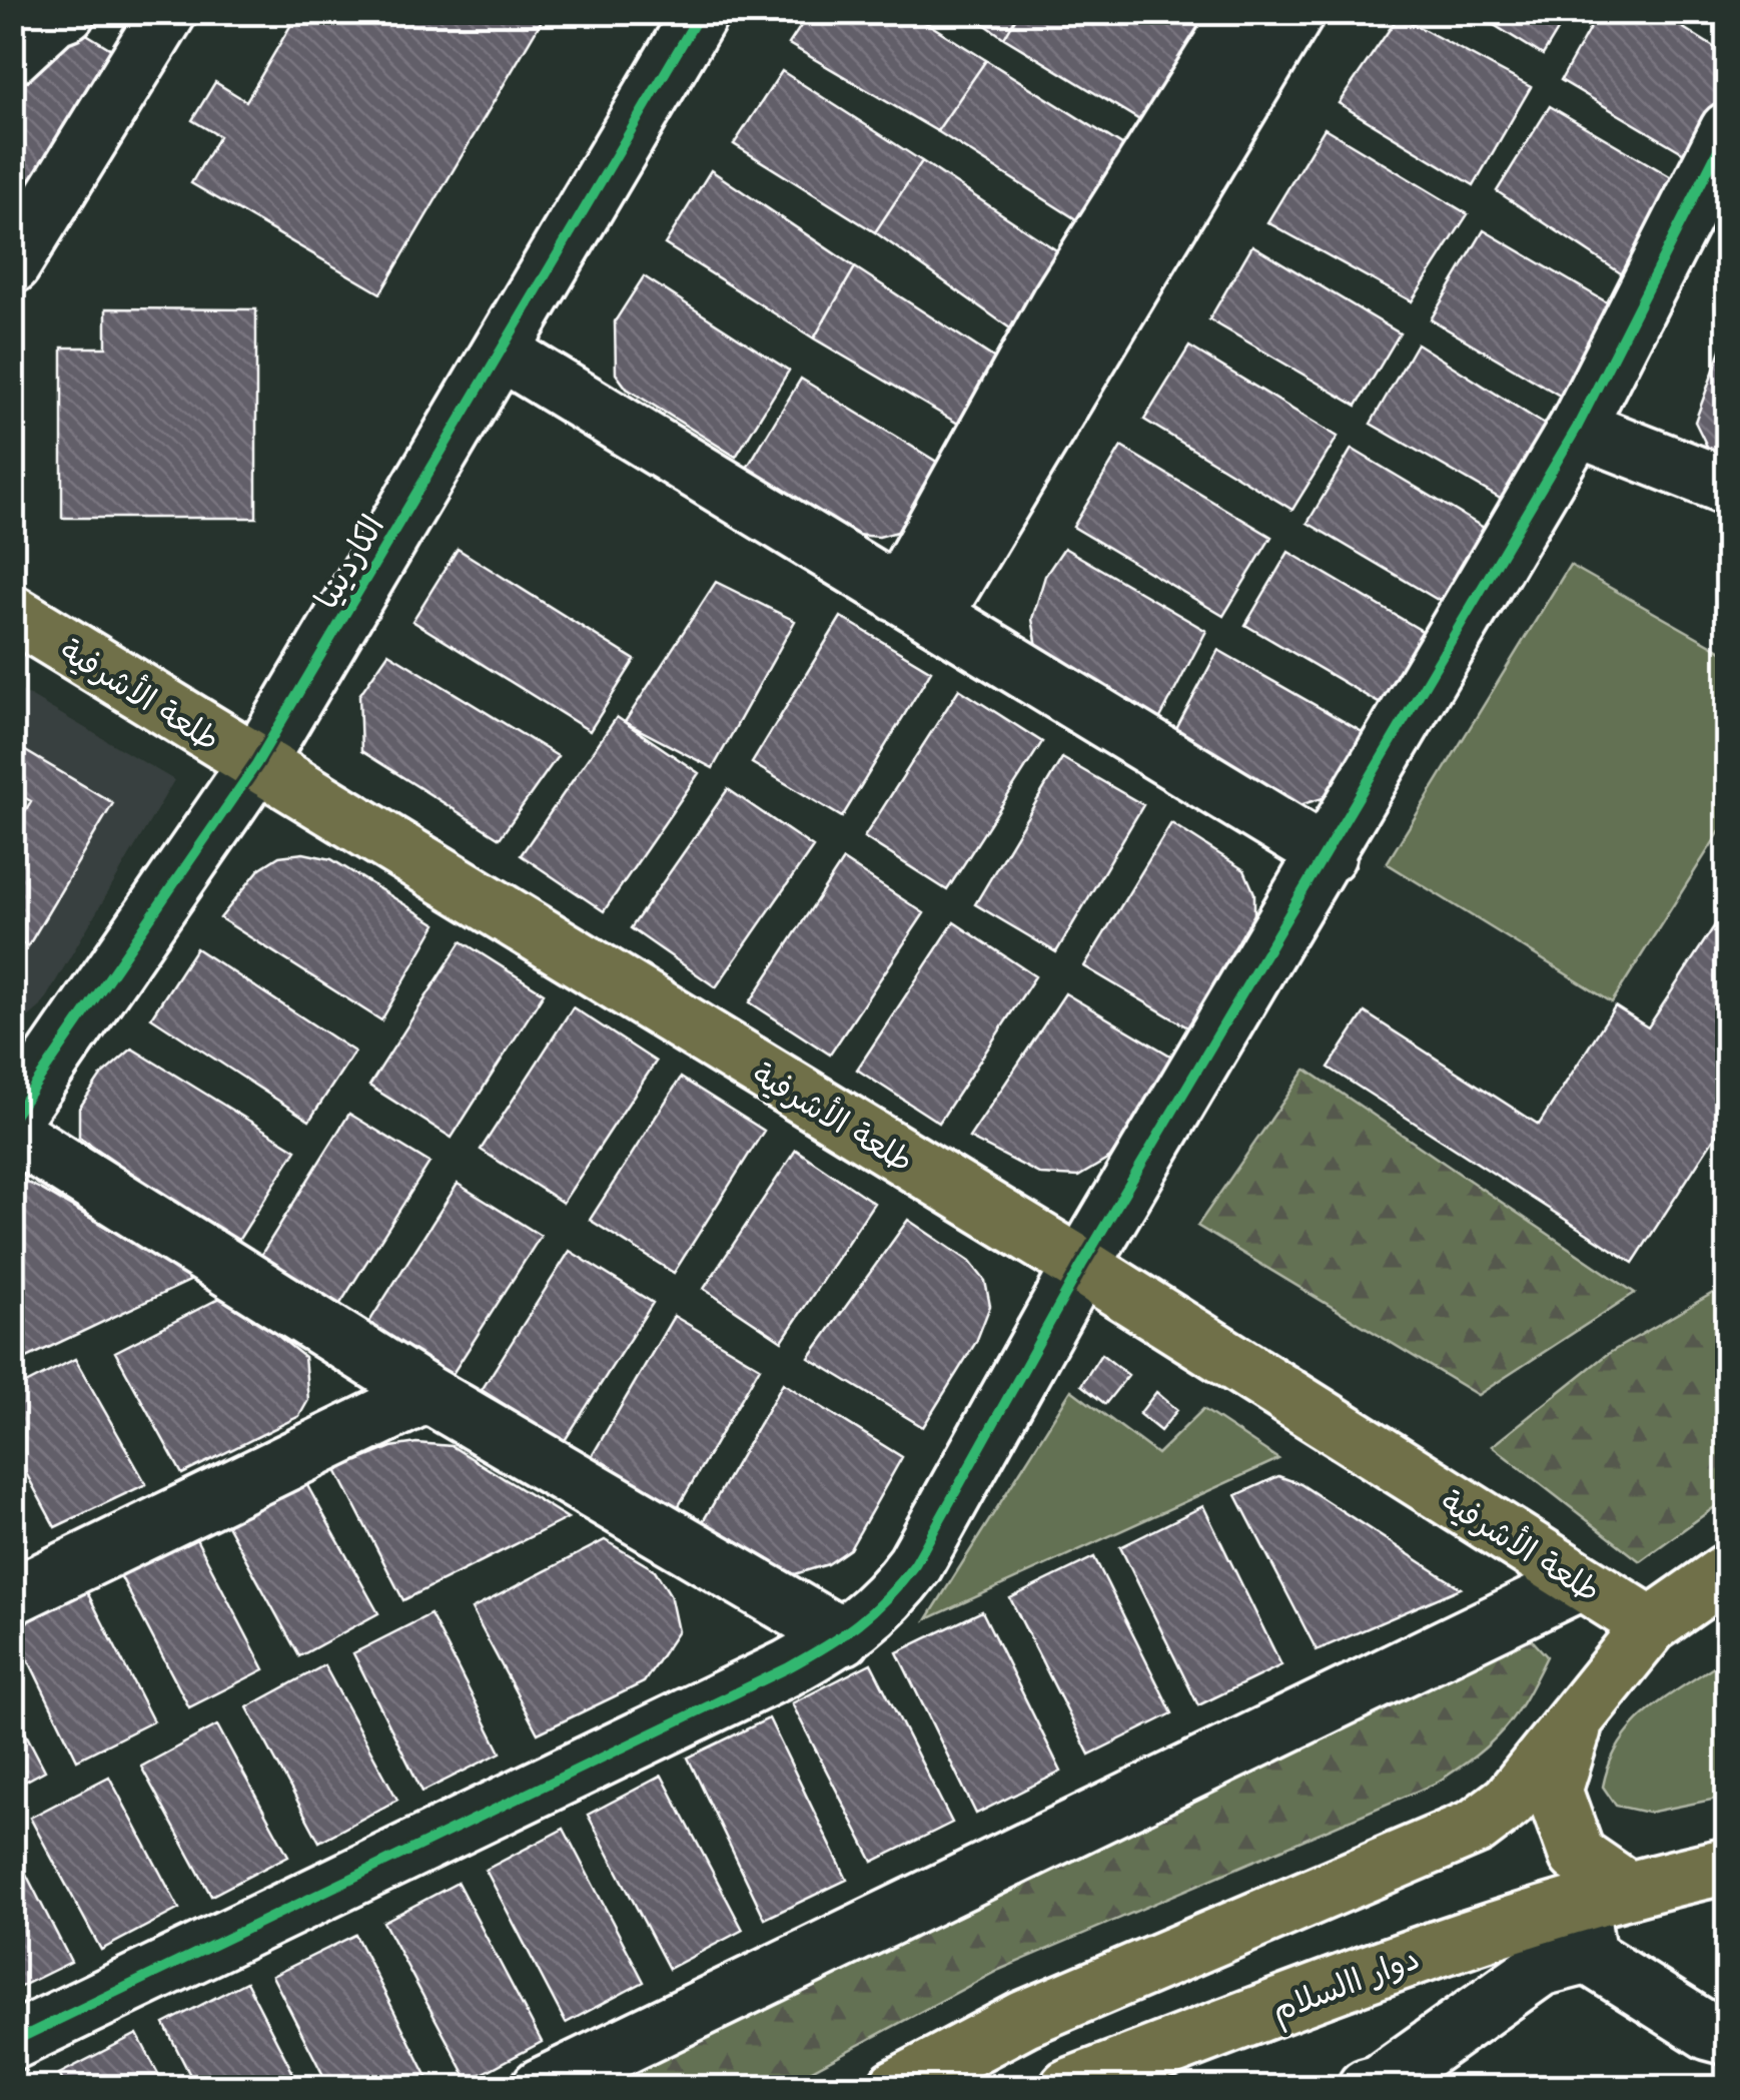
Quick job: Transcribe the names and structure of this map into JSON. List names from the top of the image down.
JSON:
{
  "streets": {
    "main road": ["طلعة الأشرفية", "دوار االسلام"],
    "street": ["الكاردينيا"]
  },
  "crossings": [
    ["الكاردينيا", "طلعة الأشرفية"]
  ]
}
